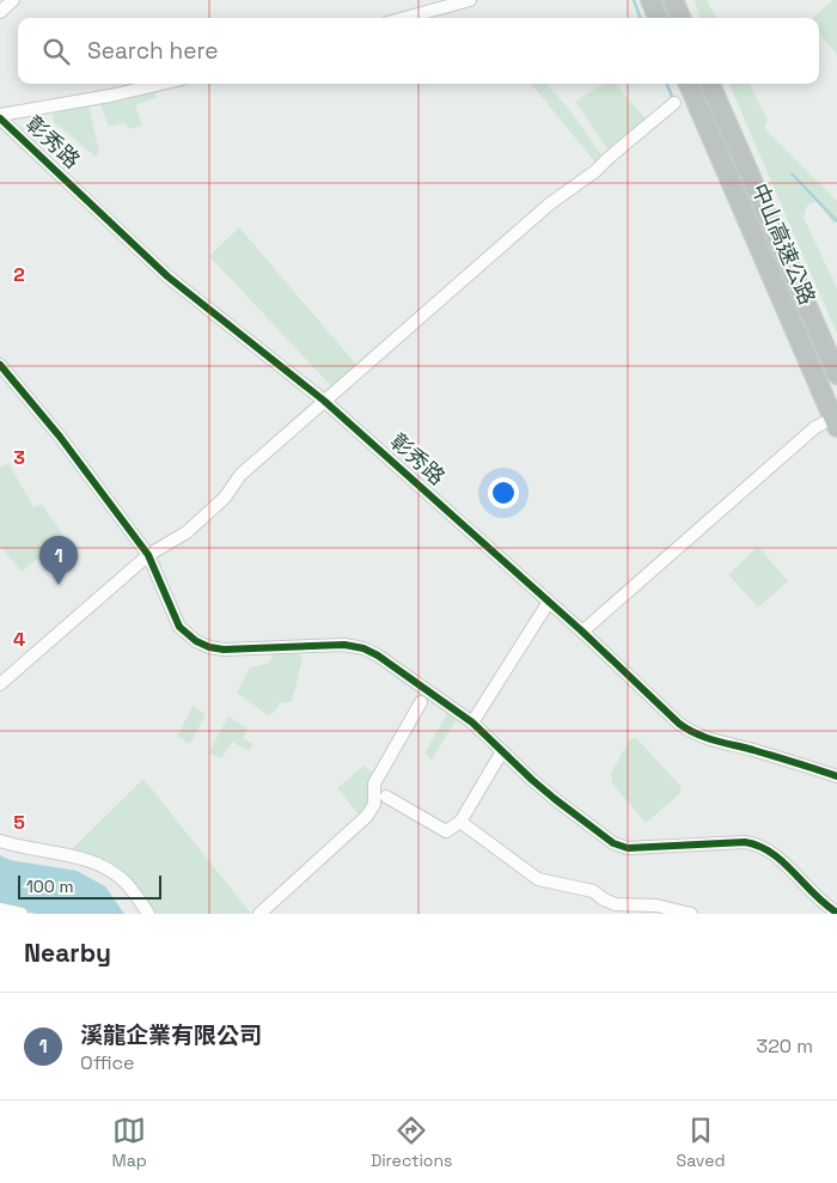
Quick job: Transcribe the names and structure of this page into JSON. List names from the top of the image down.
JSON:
{
  "streets": {
    "highway": ["中山高速公路"],
    "street": ["彰秀路"]
  },
  "scale_bar": "100 m",
  "page": {
    "search": "Search here",
    "pins": "1",
    "scale": "100 m",
    "heading": "Nearby",
    "list": [
      {
        "mark": "1",
        "name": "溪龍企業有限公司",
        "note": "Office",
        "value": "320 m"
      }
    ],
    "nav": ["Map", "Directions", "Saved"]
  },
  "grid": {
    "rows": [
      "2",
      "3",
      "4",
      "5"
    ]
  }
}
